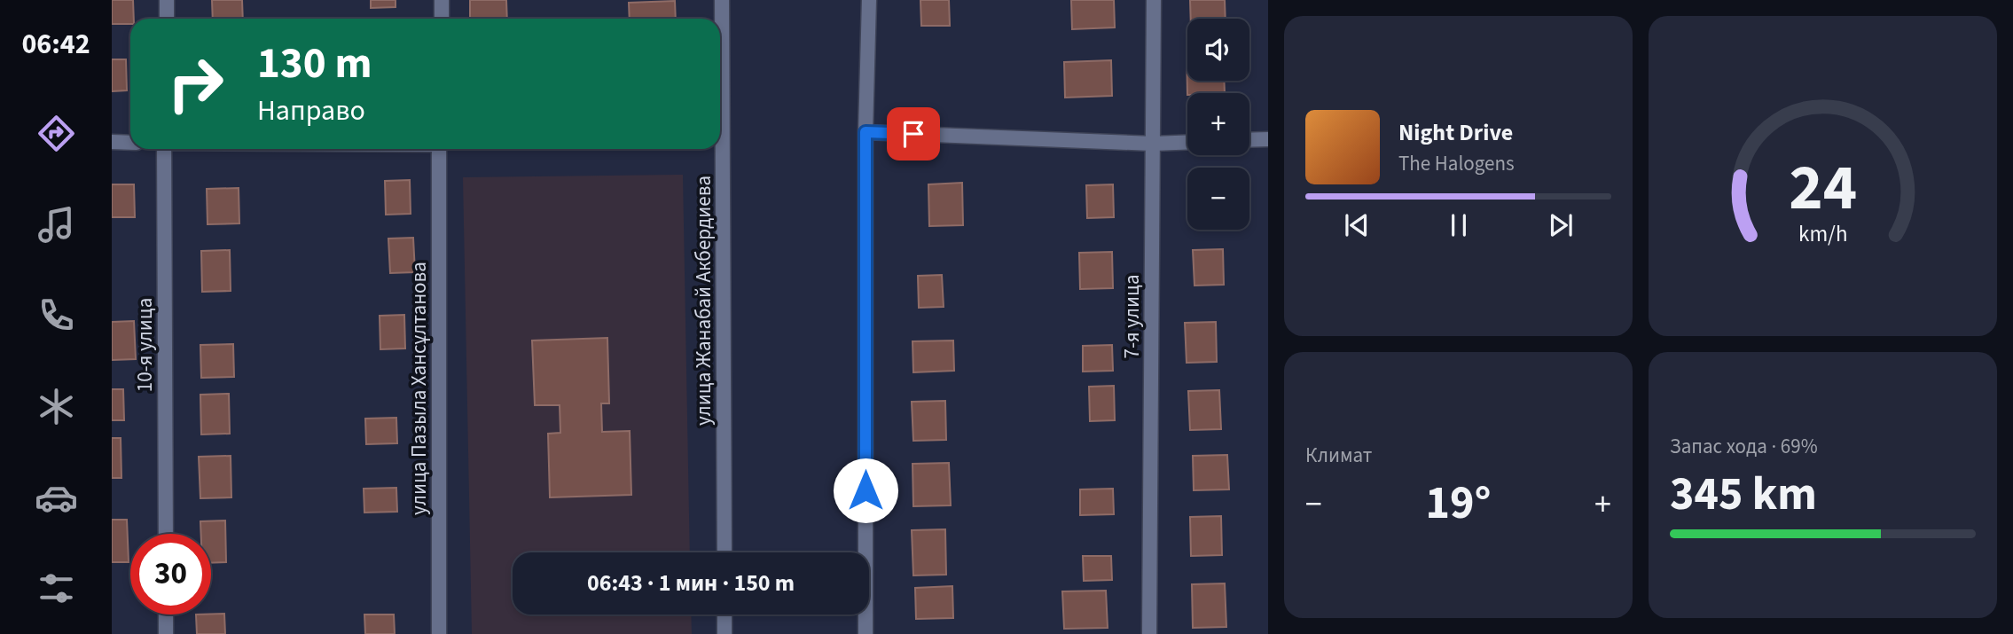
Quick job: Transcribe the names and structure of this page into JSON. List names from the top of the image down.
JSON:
{
  "streets": {
    "street": [
      "улица Жанабай Акбердиева",
      "7-я улица",
      "10-я улица",
      "улица Пазыла Хансұлтанова"
    ]
  },
  "page": {
    "tabs": "06:42",
    "map_buttons": ["+", "−"],
    "turn": ["130 m", "Направо"],
    "song": ["Night Drive", "The Halogens"],
    "tile": [
      "Климат",
      ["Запас хода · 69%", "345 km"]
    ],
    "heat": ["−", "19°", "+"],
    "limit": "30",
    "trip": "06:43 · 1 мин · 150 m",
    "gauge": ["24", "km/h"]
  }
}
